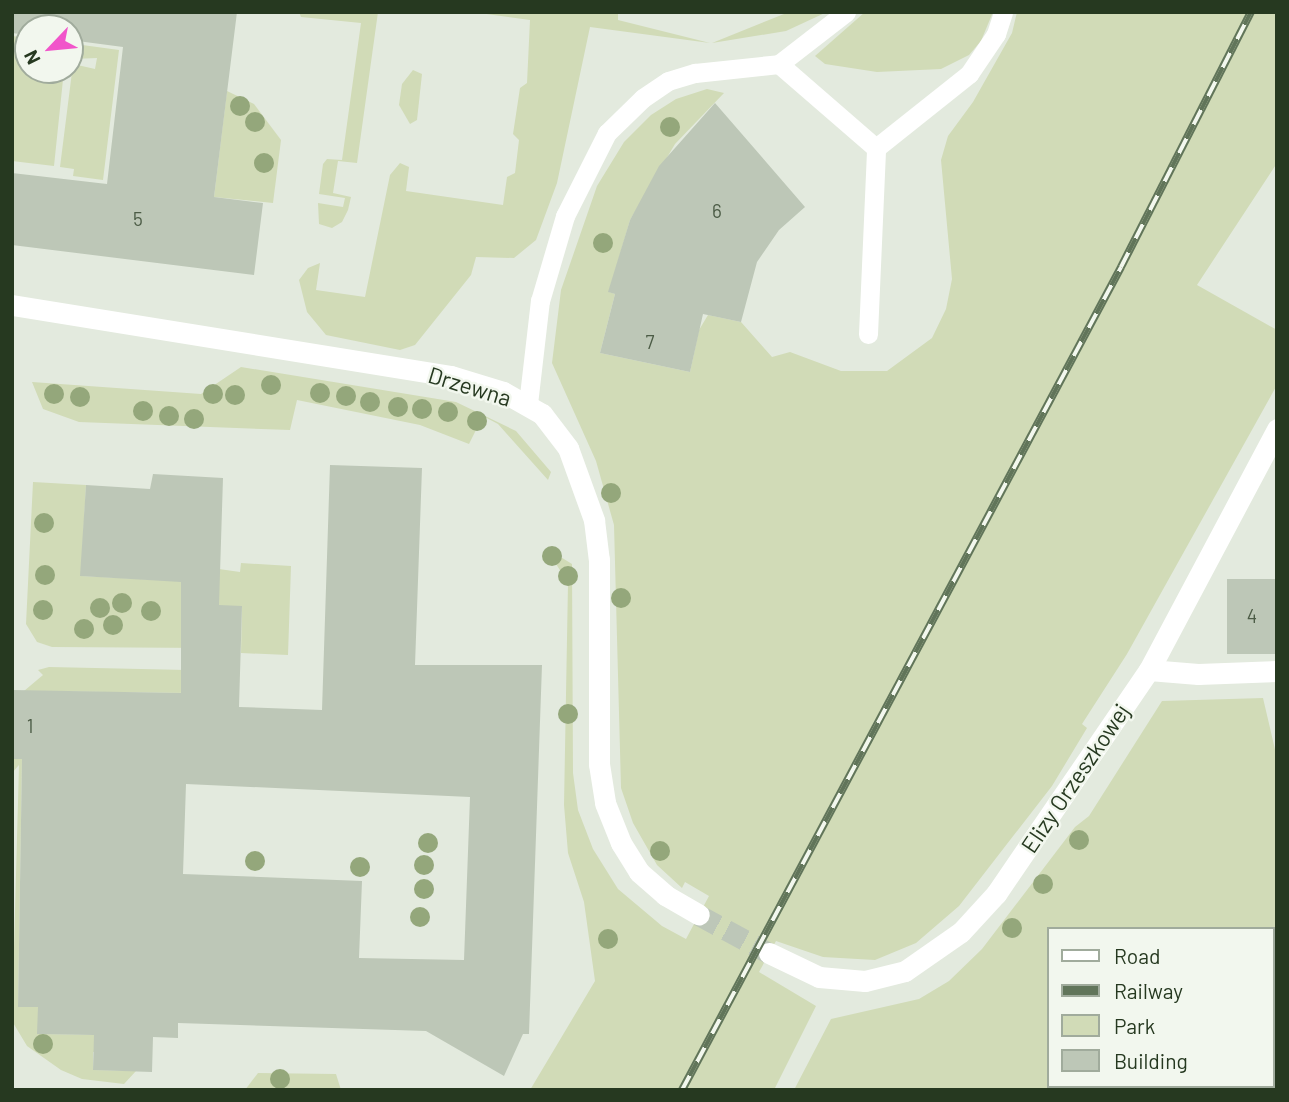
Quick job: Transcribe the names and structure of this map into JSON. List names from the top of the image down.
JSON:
{
  "streets": {
    "street": ["Drzewna", "Elizy Orzeszkowej"]
  },
  "house_numbers": [
    "6",
    "5",
    "7",
    "4",
    "1"
  ],
  "legend": [
    "Road",
    "Railway",
    "Park",
    "Building"
  ],
  "north": "bottom left"
}
